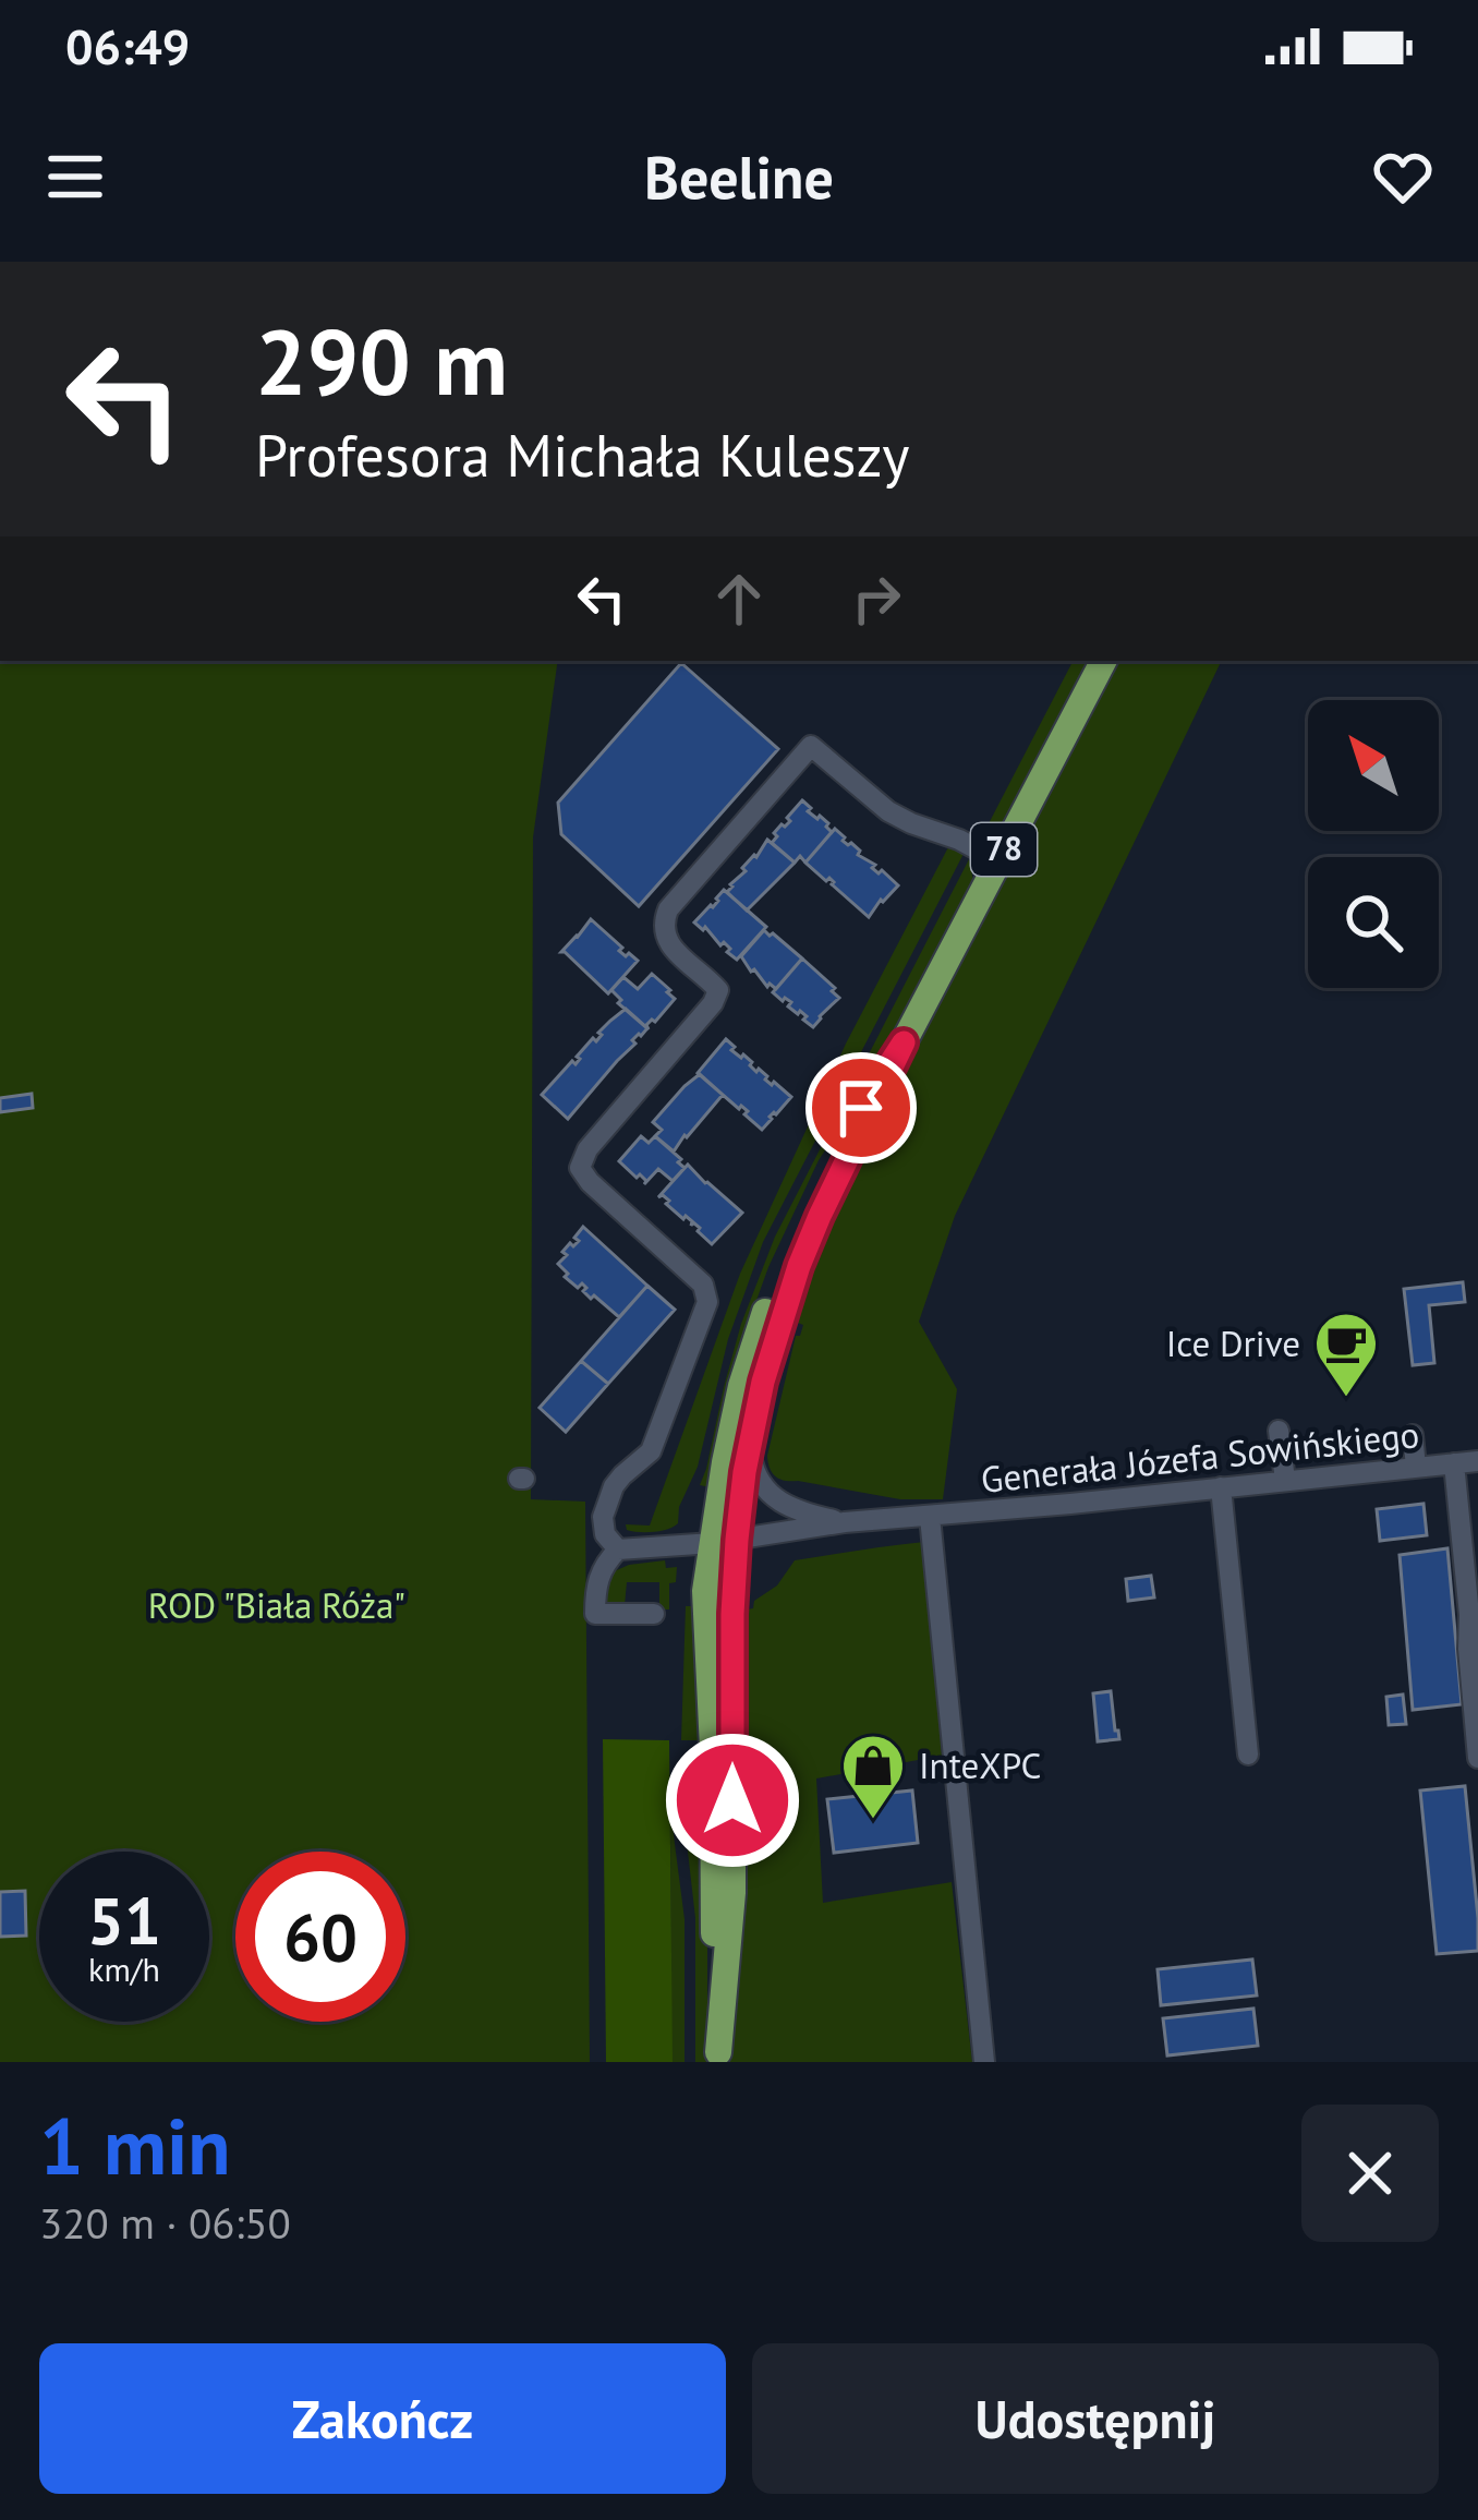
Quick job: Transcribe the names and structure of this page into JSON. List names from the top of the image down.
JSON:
{
  "streets": {
    "main road": ["78"],
    "street": ["Generała Józefa Sowińskiego"]
  },
  "crossings": [
    ["78", "Generała Józefa Sowińskiego"]
  ],
  "parks": ["ROD \"Biała Róża\""],
  "places": {
    "cafe": ["Ice Drive"],
    "shop": ["InteXPC"]
  },
  "north": "top left",
  "page": {
    "status": "06:49",
    "header": "Beeline",
    "turn": ["290 m", "Profesora Michała Kuleszy"],
    "speed": "51 km/h",
    "limit": "60",
    "heading": ["1 min", "320 m · 06:50"],
    "buttons": ["Zakończ", "Udostępnij"]
  }
}
